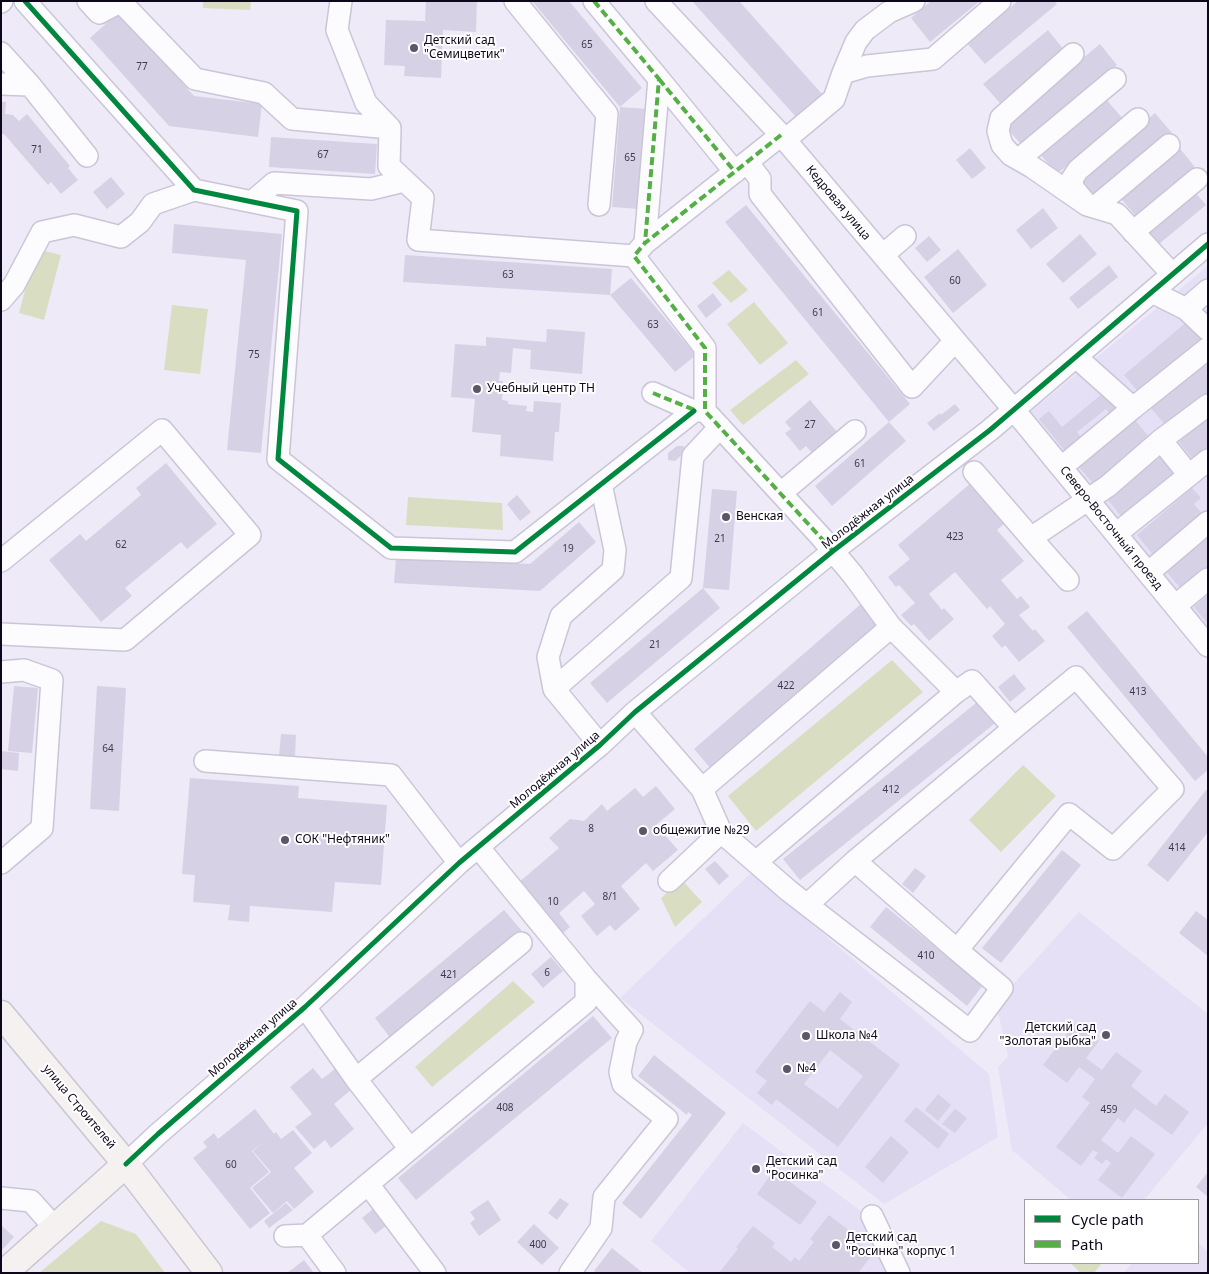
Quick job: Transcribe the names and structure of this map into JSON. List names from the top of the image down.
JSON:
{
  "streets": {
    "main road": ["улица Строителей"],
    "street": ["Кедровая улица", "Молодёжная улица", "Северо-Восточный проезд"]
  },
  "crossings": [
    ["Кедровая улица", "Молодёжная улица"],
    ["Кедровая улица", "Северо-Восточный проезд"],
    ["Молодёжная улица", "Северо-Восточный проезд"],
    ["Молодёжная улица", "улица Строителей"]
  ],
  "places": [
    "Детский сад \"Семицветик\"",
    "Учебный центр ТН",
    "Венская",
    "общежитие №29",
    "СОК \"Нефтяник\"",
    "Детский сад \"Золотая рыбка\"",
    "Школа №4",
    "№4",
    "Детский сад \"Росинка\"",
    "Детский сад \"Росинка\" корпус 1"
  ],
  "house_numbers": [
    "65",
    "77",
    "71",
    "67",
    "65",
    "63",
    "60",
    "61",
    "63",
    "75",
    "27",
    "61",
    "423",
    "21",
    "62",
    "19",
    "21",
    "422",
    "413",
    "64",
    "412",
    "8",
    "414",
    "8/1",
    "10",
    "410",
    "6",
    "421",
    "408",
    "459",
    "60",
    "400"
  ],
  "legend": ["Cycle path", "Path"]
}
